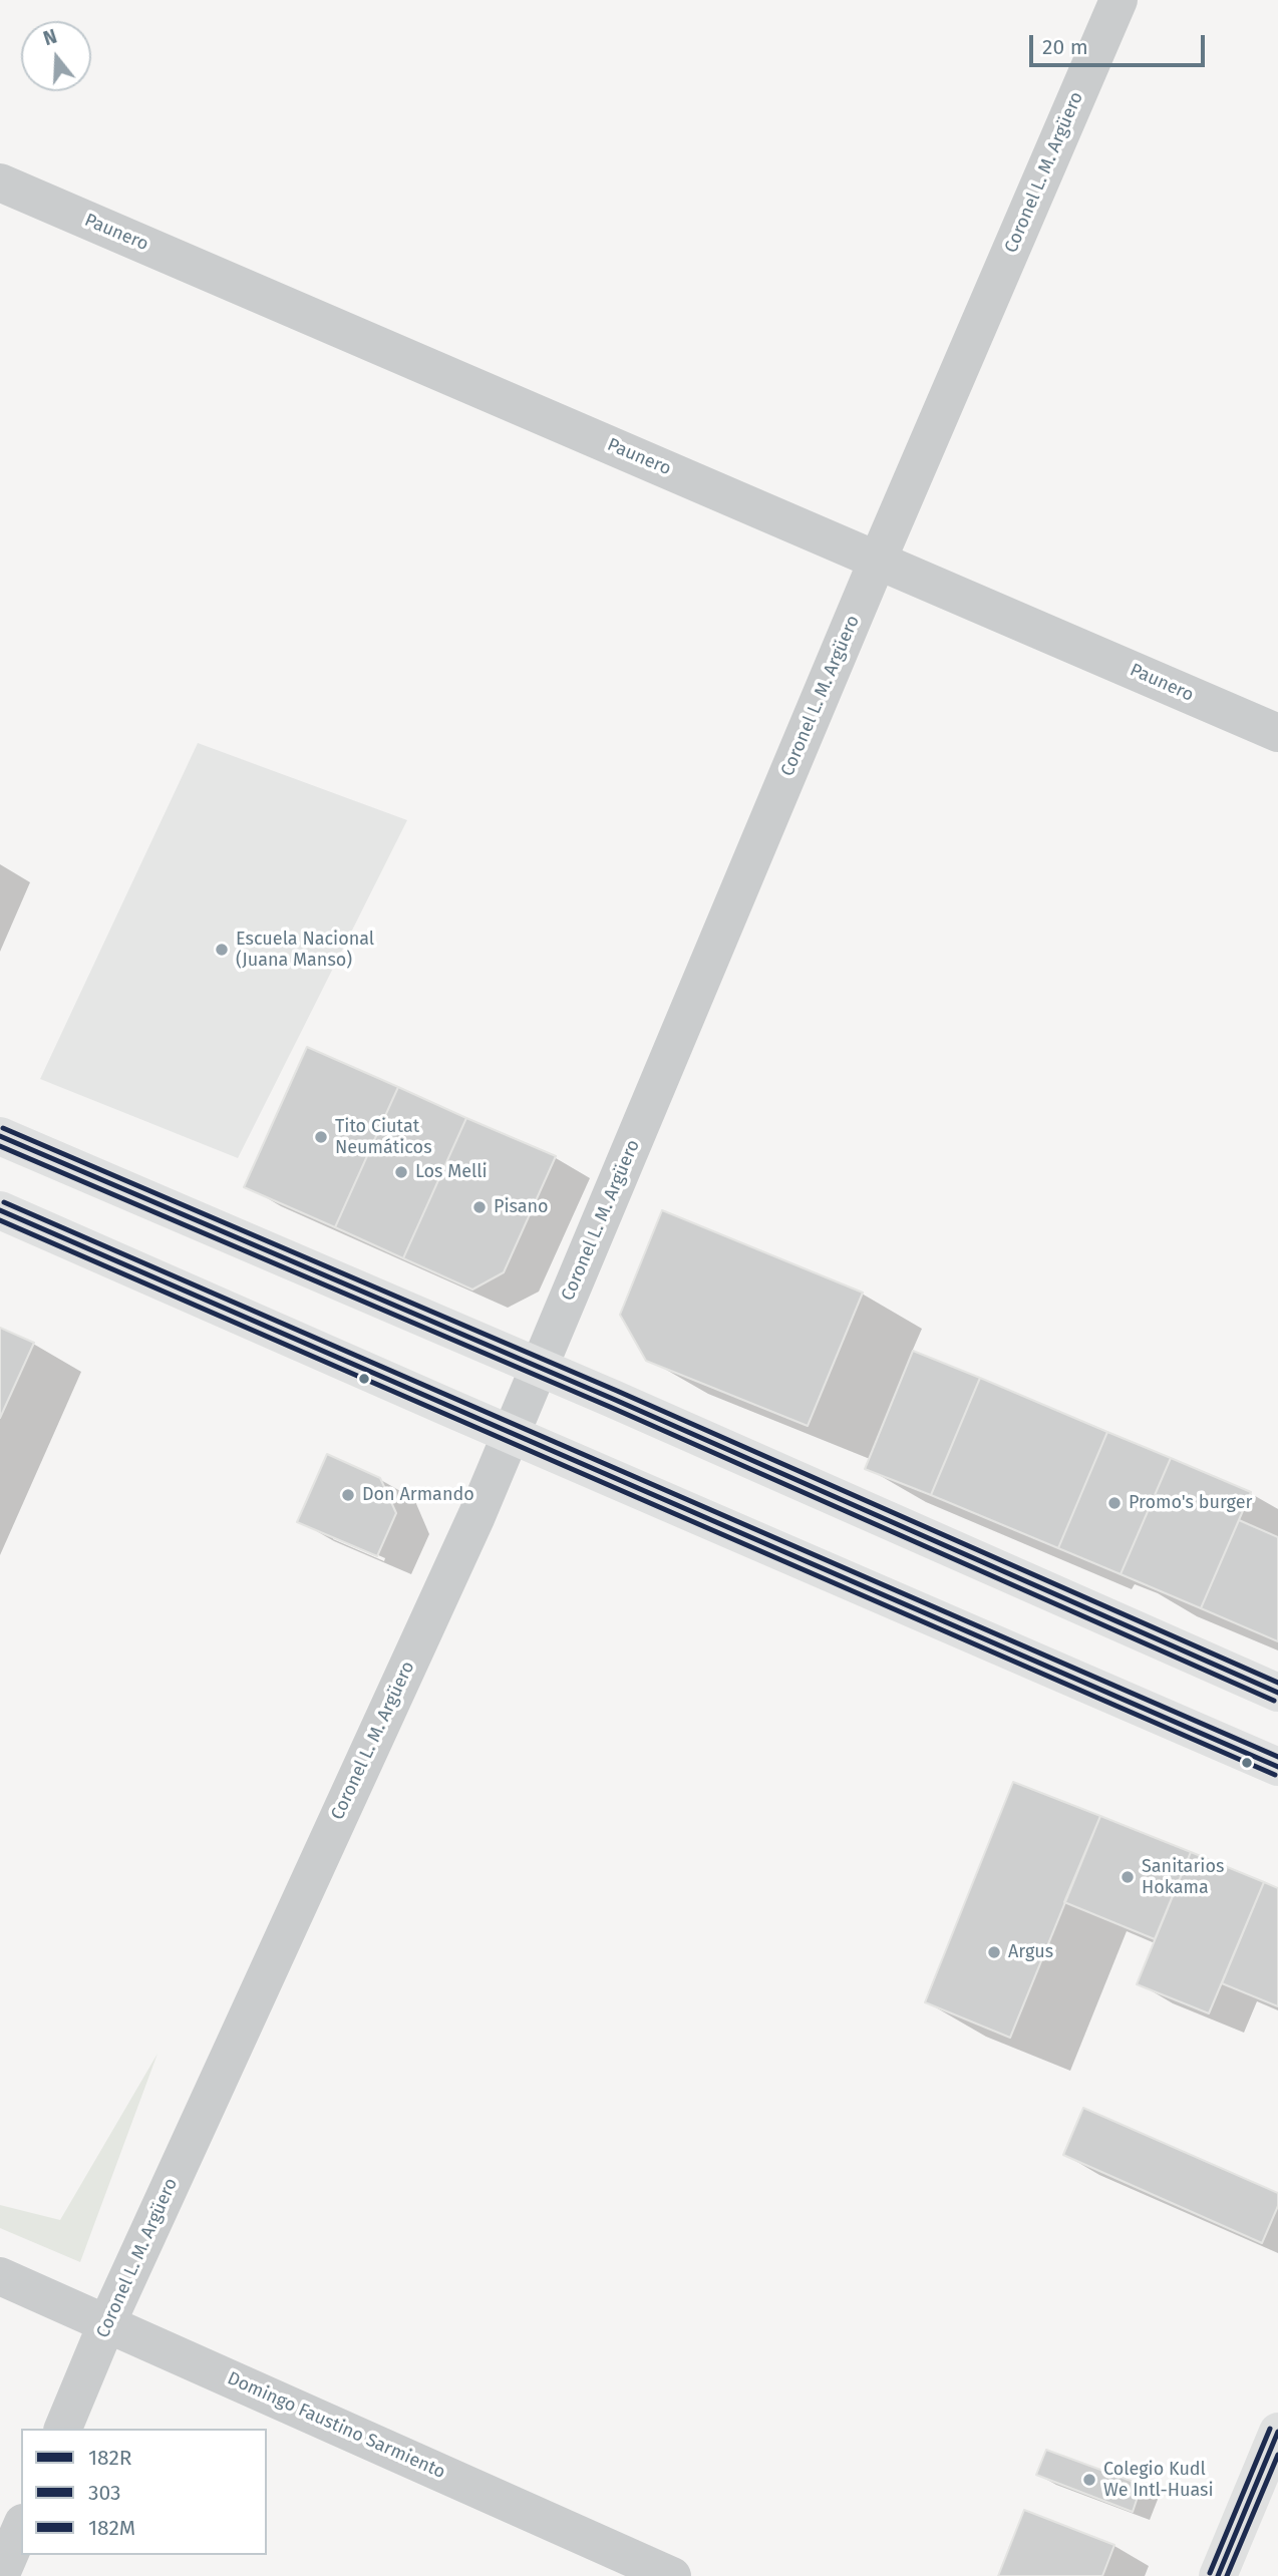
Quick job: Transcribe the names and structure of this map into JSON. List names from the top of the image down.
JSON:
{
  "streets": {
    "street": ["Coronel L. M. Argüero", "Paunero", "Domingo Faustino Sarmiento"]
  },
  "crossings": [
    ["Coronel L. M. Argüero", "Paunero"],
    ["Coronel L. M. Argüero", "Domingo Faustino Sarmiento"]
  ],
  "places": [
    "Escuela Nacional (Juana Manso)",
    "Tito Ciutat Neumáticos",
    "Los Melli",
    "Pisano",
    "Don Armando",
    "Promo's burger",
    "Sanitarios Hokama",
    "Argus",
    "Colegio Kudl We Intl-Huasi"
  ],
  "lines": ["transit line 182M", "transit line 182R", "transit line 303"],
  "legend": ["182R", "303", "182M"],
  "scale_bar": "20 m",
  "north": "top"
}
